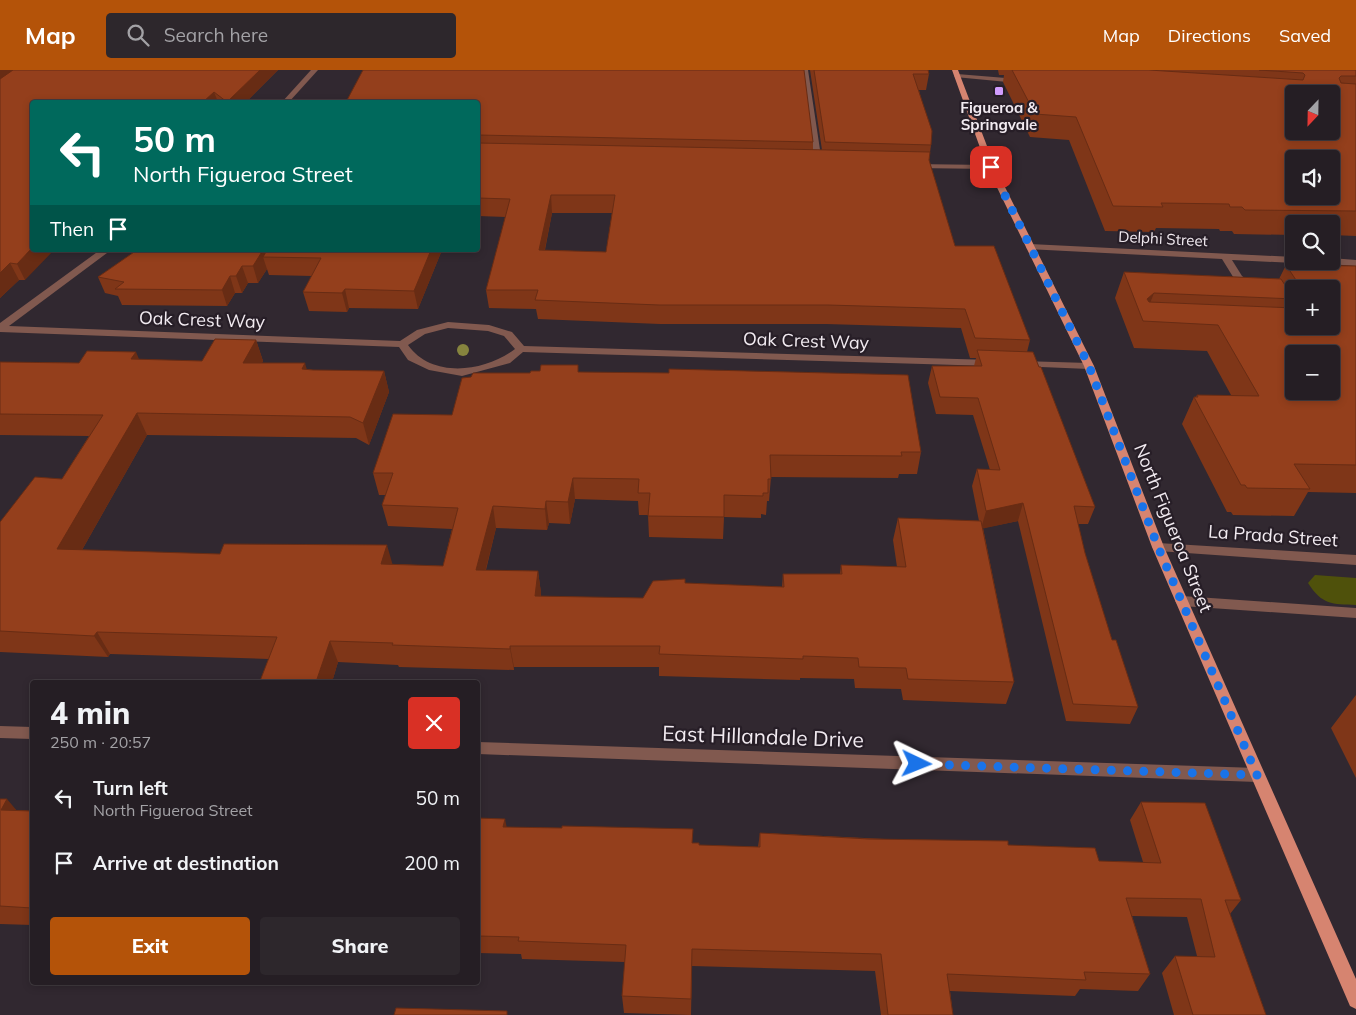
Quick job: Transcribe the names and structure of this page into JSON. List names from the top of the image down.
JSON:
{
  "streets": {
    "main road": ["North Figueroa Street"],
    "street": [
      "Delphi Street",
      "Oak Crest Way",
      "La Prada Street",
      "East Hillandale Drive"
    ]
  },
  "crossings": [
    ["Delphi Street", "North Figueroa Street"],
    ["Oak Crest Way", "North Figueroa Street"],
    ["North Figueroa Street", "La Prada Street"],
    ["North Figueroa Street", "East Hillandale Drive"]
  ],
  "places": {
    "transit": ["Figueroa & Springvale"]
  },
  "north": "bottom",
  "page": {
    "header": "Map",
    "search": "Search here",
    "nav": ["Map", "Directions", "Saved"],
    "map_buttons": ["+", "−"],
    "turn": ["50 m", "North Figueroa Street"],
    "then": "Then",
    "heading": ["4 min", "250 m · 20:57"],
    "list": [
      {
        "name": "Turn left",
        "note": "North Figueroa Street",
        "value": "50 m"
      },
      {
        "name": "Arrive at destination",
        "value": "200 m"
      }
    ],
    "buttons": ["Exit", "Share"]
  }
}
